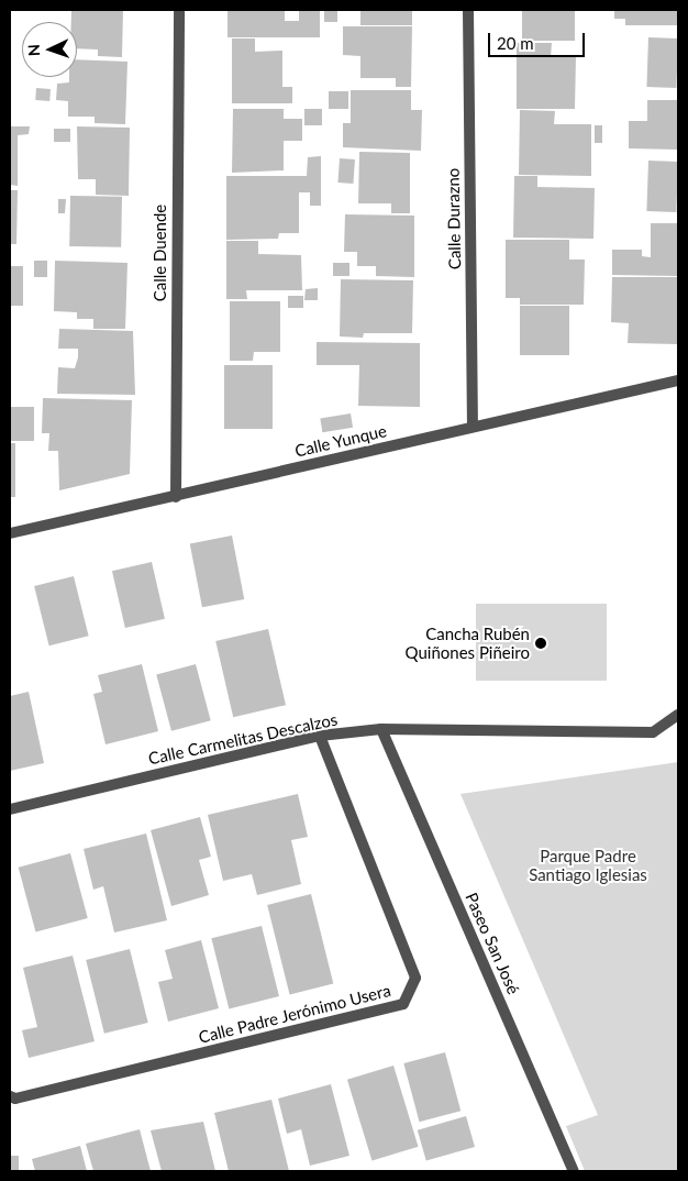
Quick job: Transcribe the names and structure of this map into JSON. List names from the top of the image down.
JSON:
{
  "streets": {
    "street": [
      "Calle Durazno",
      "Calle Duende",
      "Calle Yunque",
      "Calle Carmelitas Descalzos",
      "Paseo San José",
      "Calle Padre Jerónimo Usera"
    ]
  },
  "crossings": [
    ["Calle Durazno", "Calle Yunque"],
    ["Calle Duende", "Calle Yunque"],
    ["Calle Carmelitas Descalzos", "Paseo San José"],
    ["Calle Carmelitas Descalzos", "Calle Padre Jerónimo Usera"]
  ],
  "parks": ["Parque Padre Santiago Iglesias"],
  "places": ["Cancha Rubén Quiñones Piñeiro"],
  "scale_bar": "20 m",
  "north": "left"
}
